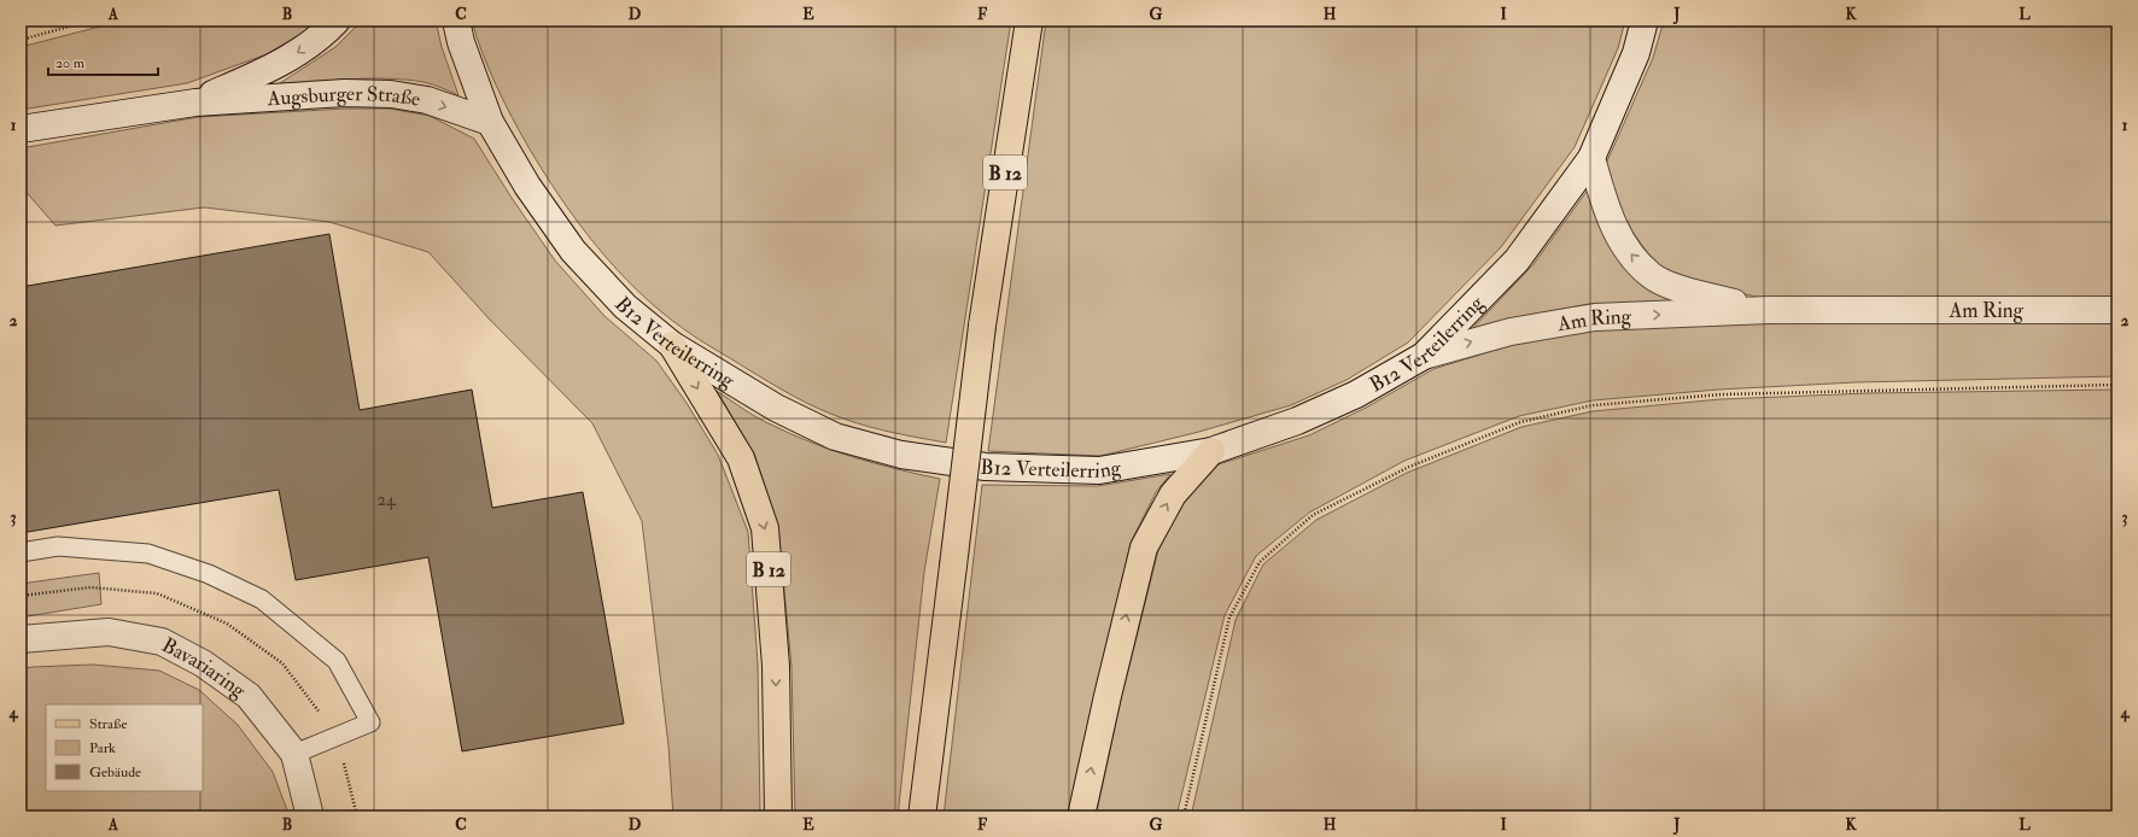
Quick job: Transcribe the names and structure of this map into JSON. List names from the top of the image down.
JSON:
{
  "streets": {
    "main road": [
      "Augsburger Straße",
      "B 12",
      "Am Ring",
      "B12 Verteilerring",
      "Bavariaring"
    ]
  },
  "crossings": [
    ["Augsburger Straße", "B12 Verteilerring"],
    ["B 12", "B12 Verteilerring"],
    ["Am Ring", "B12 Verteilerring"]
  ],
  "house_numbers": ["24"],
  "legend": ["Straße", "Park", "Gebäude"],
  "scale_bar": "20 m",
  "grid": {
    "columns": [
      "A",
      "B",
      "C",
      "D",
      "E",
      "F",
      "G",
      "H",
      "I",
      "J",
      "K",
      "L"
    ],
    "rows": [
      "1",
      "2",
      "3",
      "4"
    ]
  }
}
